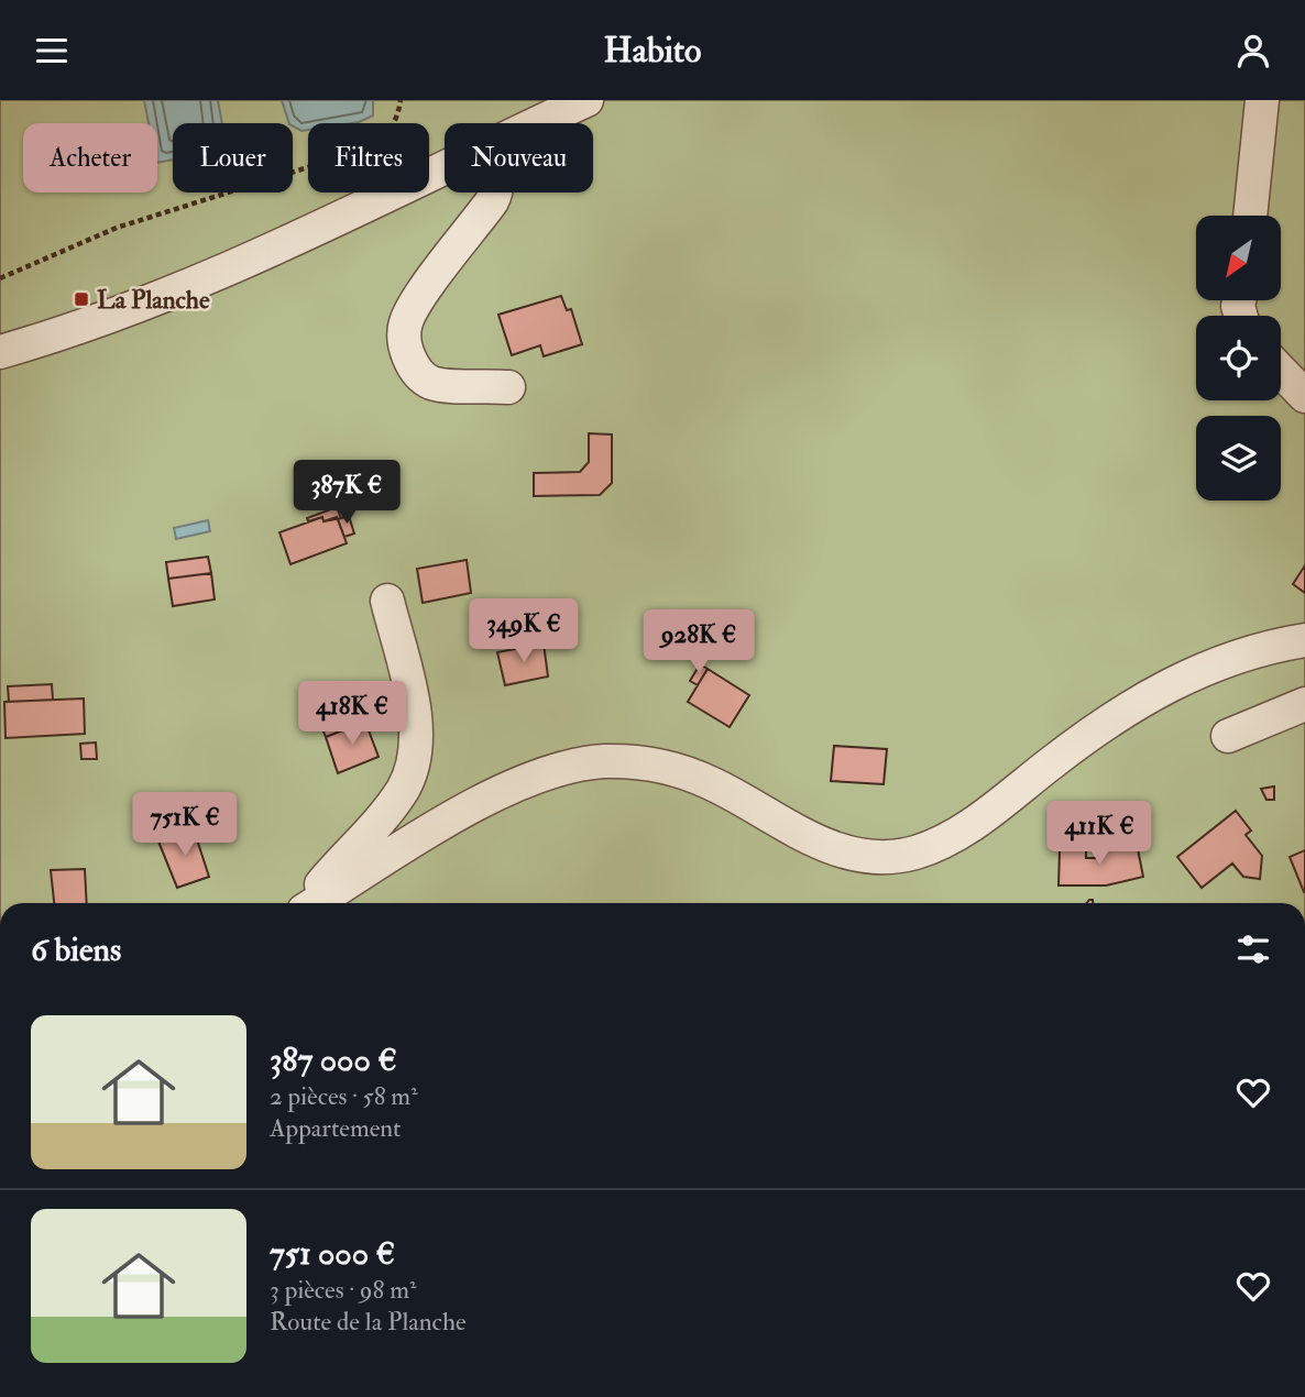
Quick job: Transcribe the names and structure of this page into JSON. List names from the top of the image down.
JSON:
{
  "places": {
    "transit": ["La Planche"]
  },
  "north": "bottom left",
  "page": {
    "header": "Habito",
    "chip": [
      "Acheter",
      "Louer",
      "Filtres",
      "Nouveau"
    ],
    "price": [
      "387K €",
      "349K €",
      "928K €",
      "418K €",
      "751K €",
      "411K €"
    ],
    "heading": "6 biens",
    "list": [
      {
        "name": "387 000 €",
        "note": "2 pièces · 58 m² · Appartement"
      },
      {
        "name": "751 000 €",
        "note": "3 pièces · 98 m² · Route de la Planche"
      }
    ]
  }
}
